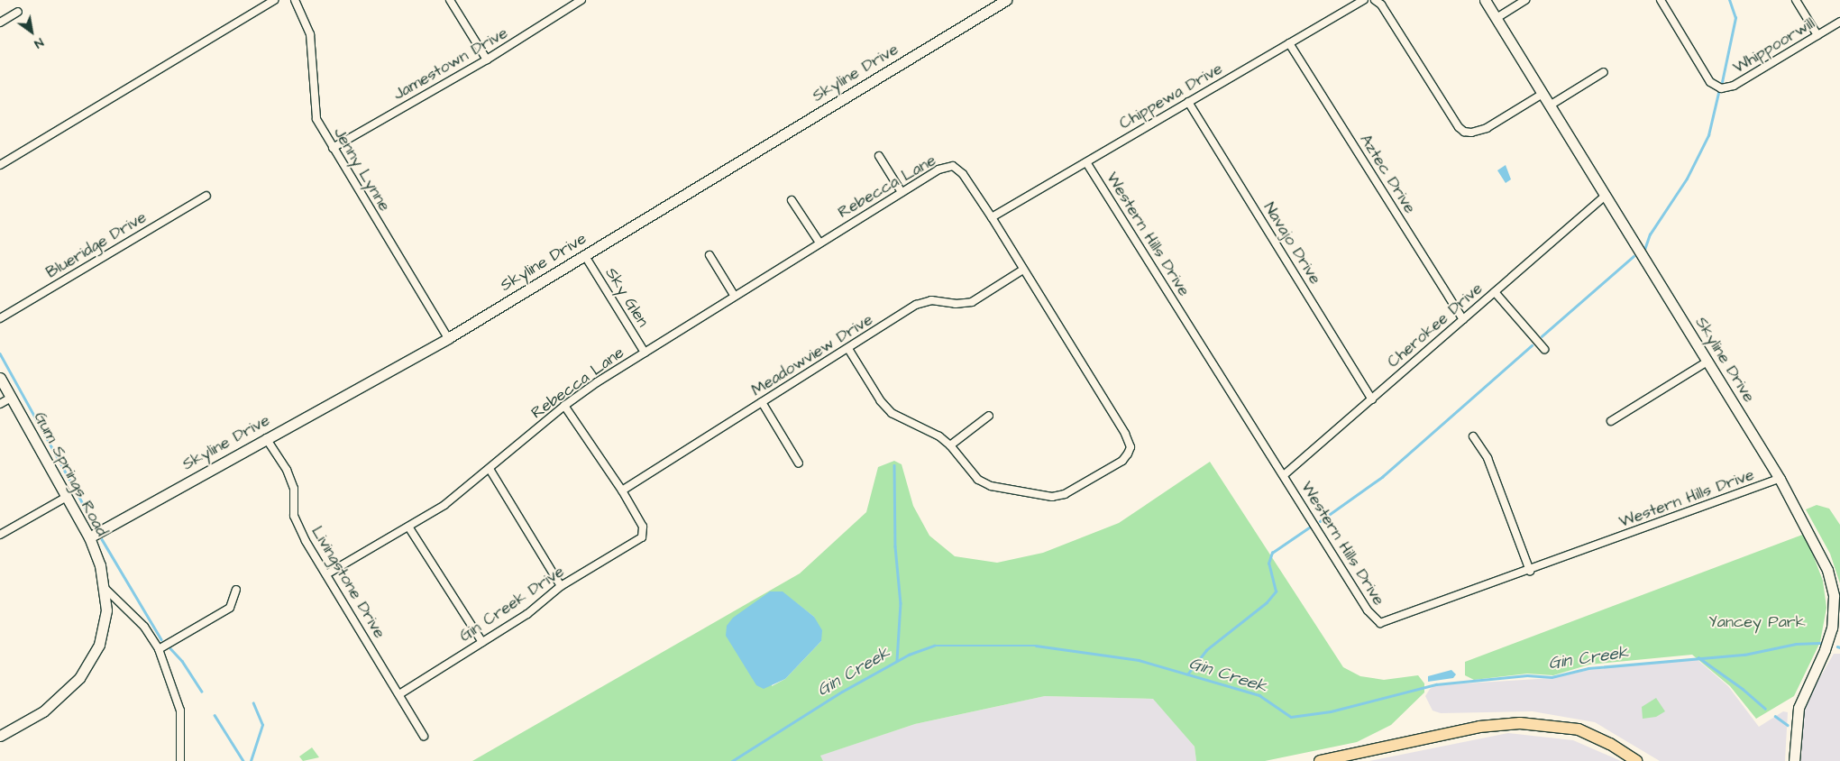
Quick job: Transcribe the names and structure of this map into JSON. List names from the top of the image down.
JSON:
{
  "streets": {
    "street": [
      "Whippoorwill",
      "Jamestown Drive",
      "Skyline Drive",
      "Chippewa Drive",
      "Jenny Lynne",
      "Aztec Drive",
      "Rebecca Lane",
      "Western Hills Drive",
      "Navajo Drive",
      "Blueridge Drive",
      "Sky Glen",
      "Cherokee Drive",
      "Meadowview Drive",
      "Gum Springs Road",
      "Livingstone Drive",
      "Gin Creek Drive"
    ]
  },
  "crossings": [
    ["Jamestown Drive", "Jenny Lynne"],
    ["Skyline Drive", "Jenny Lynne"],
    ["Skyline Drive", "Western Hills Drive"],
    ["Skyline Drive", "Sky Glen"],
    ["Skyline Drive", "Cherokee Drive"],
    ["Skyline Drive", "Gum Springs Road"],
    ["Skyline Drive", "Livingstone Drive"],
    ["Chippewa Drive", "Aztec Drive"],
    ["Chippewa Drive", "Rebecca Lane"],
    ["Chippewa Drive", "Western Hills Drive"],
    ["Chippewa Drive", "Navajo Drive"],
    ["Aztec Drive", "Cherokee Drive"],
    ["Rebecca Lane", "Sky Glen"],
    ["Rebecca Lane", "Meadowview Drive"],
    ["Rebecca Lane", "Livingstone Drive"],
    ["Western Hills Drive", "Cherokee Drive"],
    ["Navajo Drive", "Cherokee Drive"],
    ["Meadowview Drive", "Gin Creek Drive"],
    ["Livingstone Drive", "Gin Creek Drive"]
  ],
  "water": ["Gin Creek"],
  "parks": ["Yancey Park"],
  "north": "bottom right"
}
